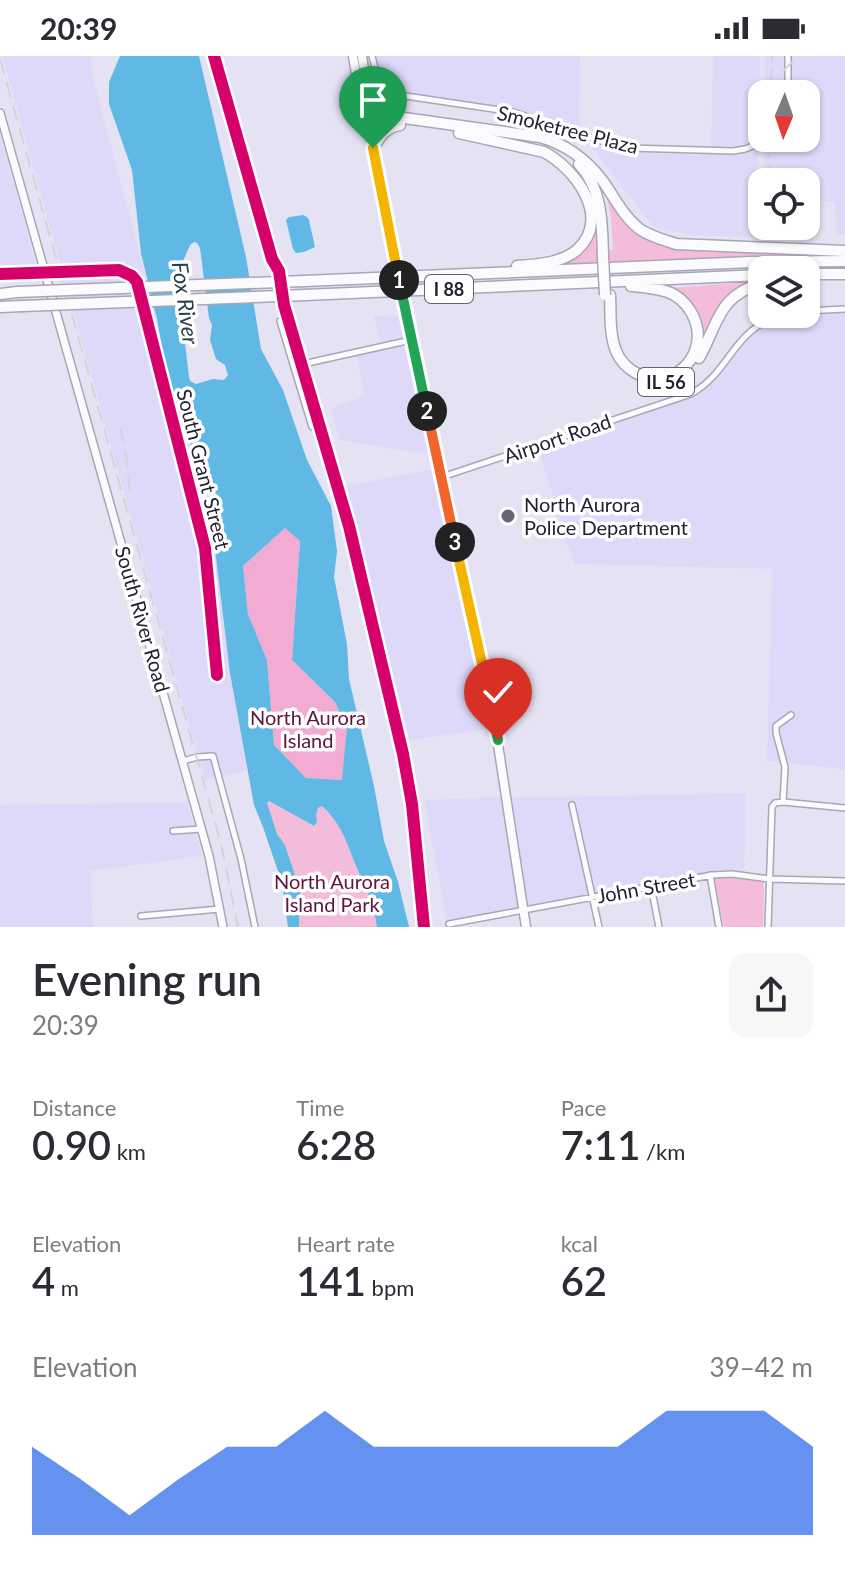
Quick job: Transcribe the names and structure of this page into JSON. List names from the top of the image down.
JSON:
{
  "streets": {
    "highway": ["I 88", "IL 56"],
    "main road": ["South River Road"],
    "street": [
      "Smoketree Plaza",
      "Airport Road",
      "South Grant Street",
      "John Street"
    ]
  },
  "crossings": [
    ["South Grant Street", "South River Road"]
  ],
  "water": ["Fox River"],
  "parks": ["North Aurora Island", "North Aurora Island Park"],
  "places": ["North Aurora Police Department"],
  "north": "bottom",
  "page": {
    "status": "20:39",
    "pins": ["1", "2", "3"],
    "heading": ["Evening run", "20:39"],
    "stats": [
      ["Distance", "0.90 km"],
      ["Time", "6:28"],
      ["Pace", "7:11 /km"],
      ["Elevation", "4 m"],
      ["Heart rate", "141 bpm"],
      ["kcal", "62"]
    ],
    "chart": ["Elevation", "39–42 m"]
  }
}
